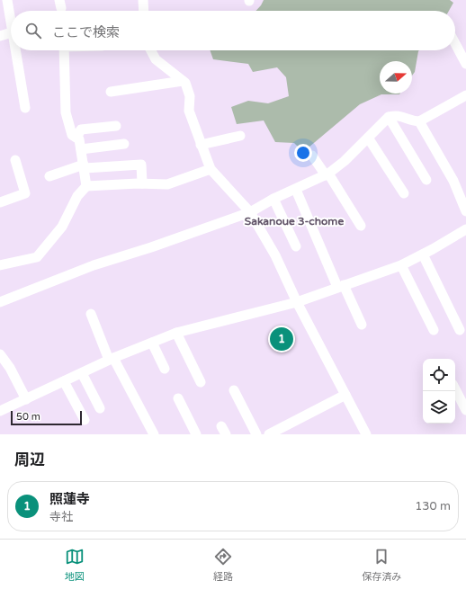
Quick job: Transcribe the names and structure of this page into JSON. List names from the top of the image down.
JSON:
{
  "districts": ["Sakanoue 3-chome"],
  "scale_bar": "50 m",
  "north": "right",
  "page": {
    "search": "ここで検索",
    "pins": "1",
    "scale": "50 m",
    "heading": "周辺",
    "list": [
      {
        "mark": "1",
        "name": "照蓮寺",
        "note": "寺社",
        "value": "130 m"
      }
    ],
    "nav": ["地図", "経路", "保存済み"]
  }
}
